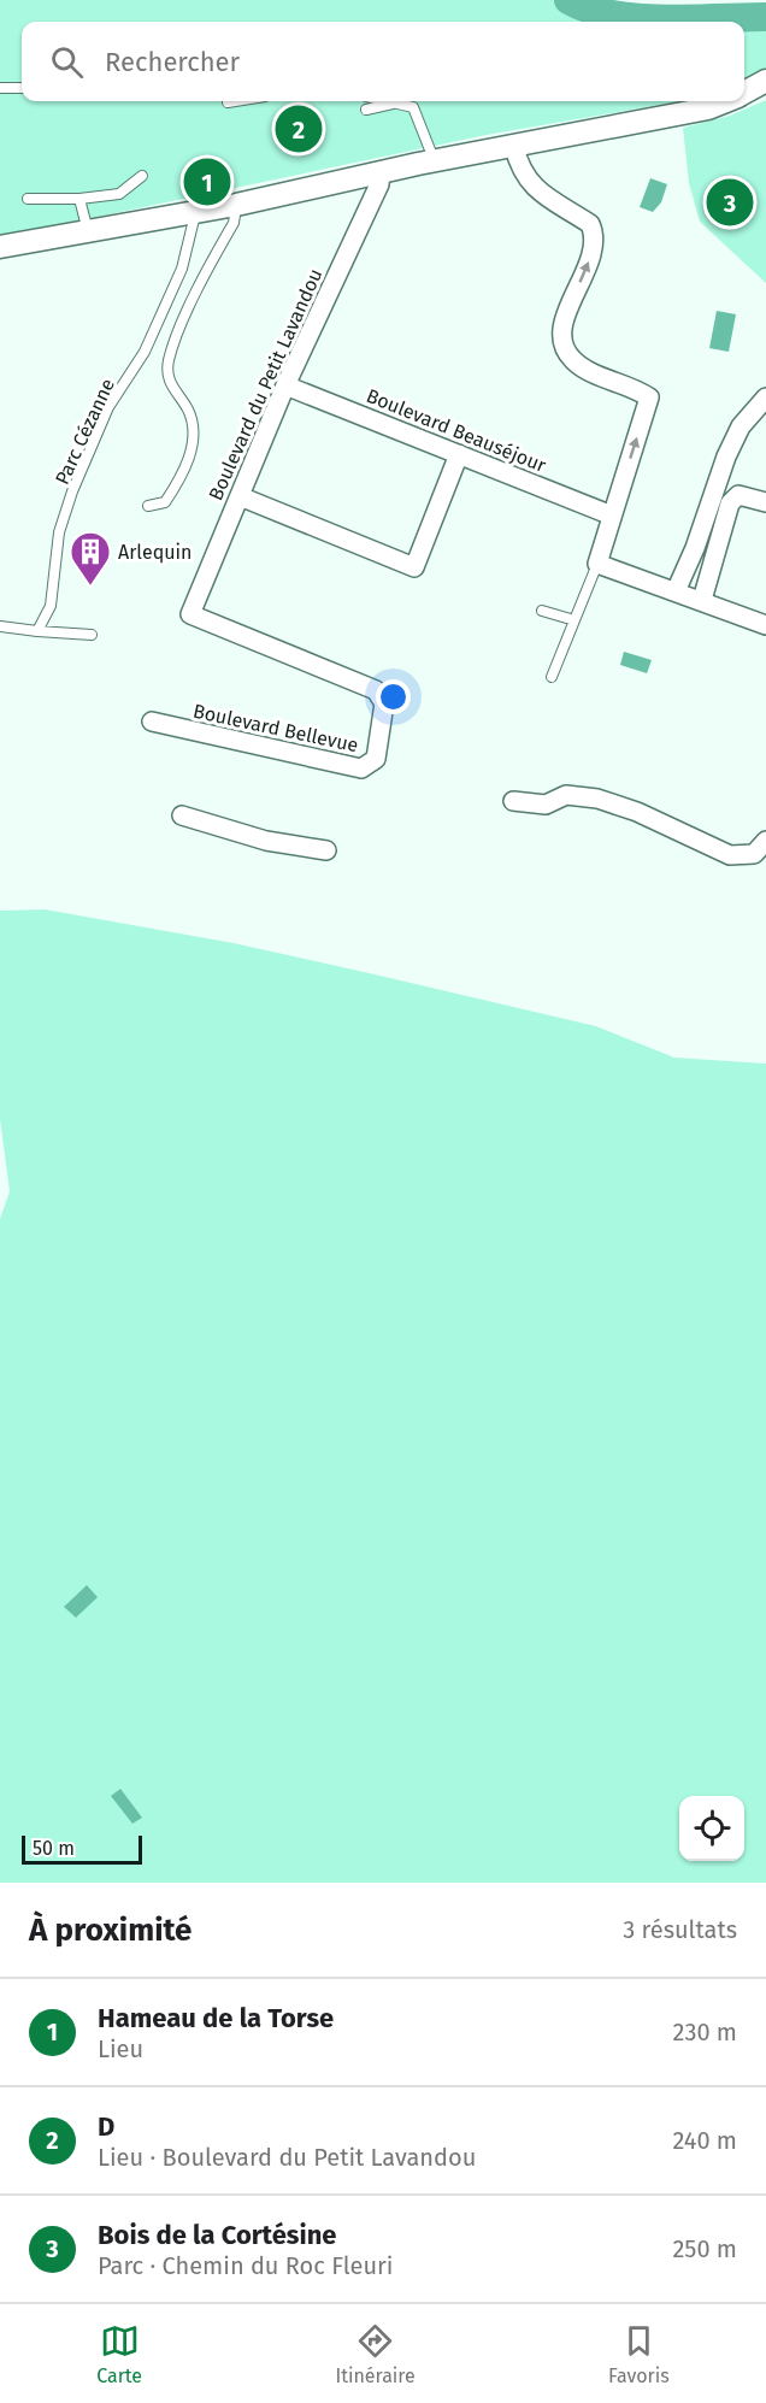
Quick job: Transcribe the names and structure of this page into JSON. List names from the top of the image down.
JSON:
{
  "streets": {
    "street": ["Boulevard du Petit Lavandou", "Boulevard Beauséjour", "Boulevard Bellevue"],
    "lane": ["Parc Cézanne"]
  },
  "crossings": [
    ["Boulevard du Petit Lavandou", "Boulevard Beauséjour"],
    ["Boulevard du Petit Lavandou", "Boulevard Bellevue"]
  ],
  "places": {
    "building": ["Arlequin"]
  },
  "scale_bar": "50 m",
  "page": {
    "search": "Rechercher",
    "pins": ["2", "1", "3"],
    "scale": "50 m",
    "heading": ["À proximité", "3 résultats"],
    "list": [
      {
        "mark": "1",
        "name": "Hameau de la Torse",
        "note": "Lieu",
        "value": "230 m"
      },
      {
        "mark": "2",
        "name": "D",
        "note": "Lieu · Boulevard du Petit Lavandou",
        "value": "240 m"
      },
      {
        "mark": "3",
        "name": "Bois de la Cortésine",
        "note": "Parc · Chemin du Roc Fleuri",
        "value": "250 m"
      }
    ],
    "nav": ["Carte", "Itinéraire", "Favoris"]
  }
}
